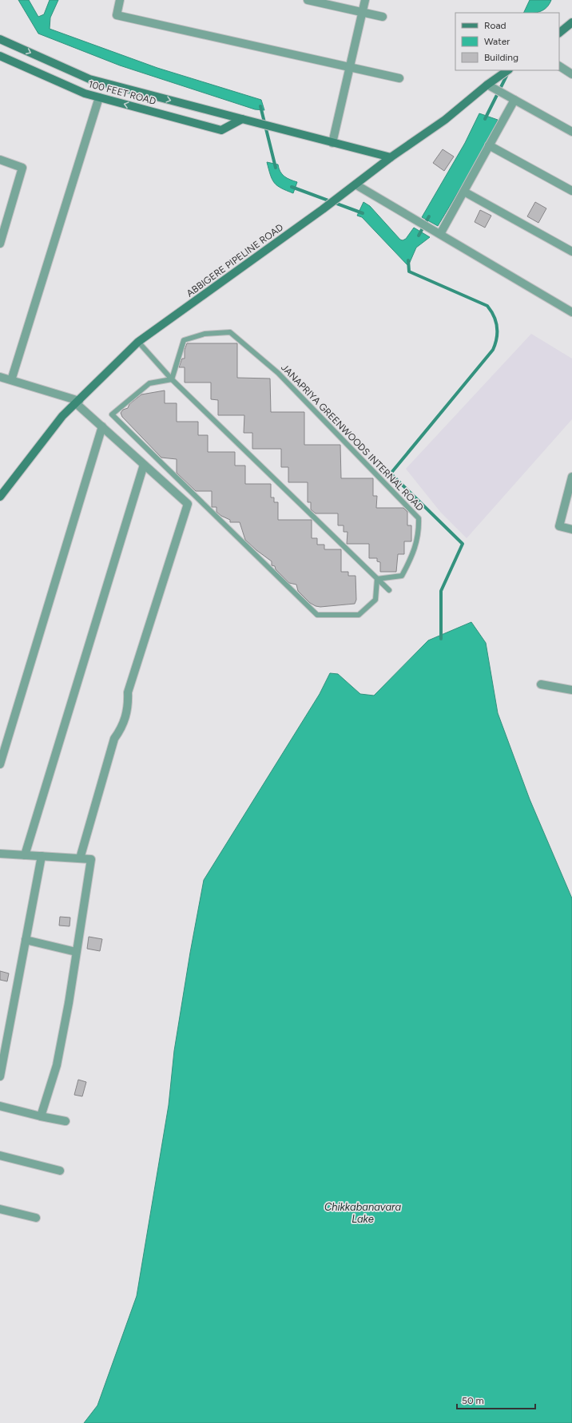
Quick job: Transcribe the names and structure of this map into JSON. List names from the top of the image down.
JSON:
{
  "streets": {
    "main road": ["100 FEET ROAD", "ABBIGERE PIPELINE ROAD"],
    "lane": ["JANAPRIYA GREENWOODS INTERNAL ROAD"]
  },
  "crossings": [
    ["100 FEET ROAD", "ABBIGERE PIPELINE ROAD"]
  ],
  "water": ["Chikkabanavara Lake"],
  "legend": ["Road", "Water", "Building"],
  "scale_bar": "50 m"
}
